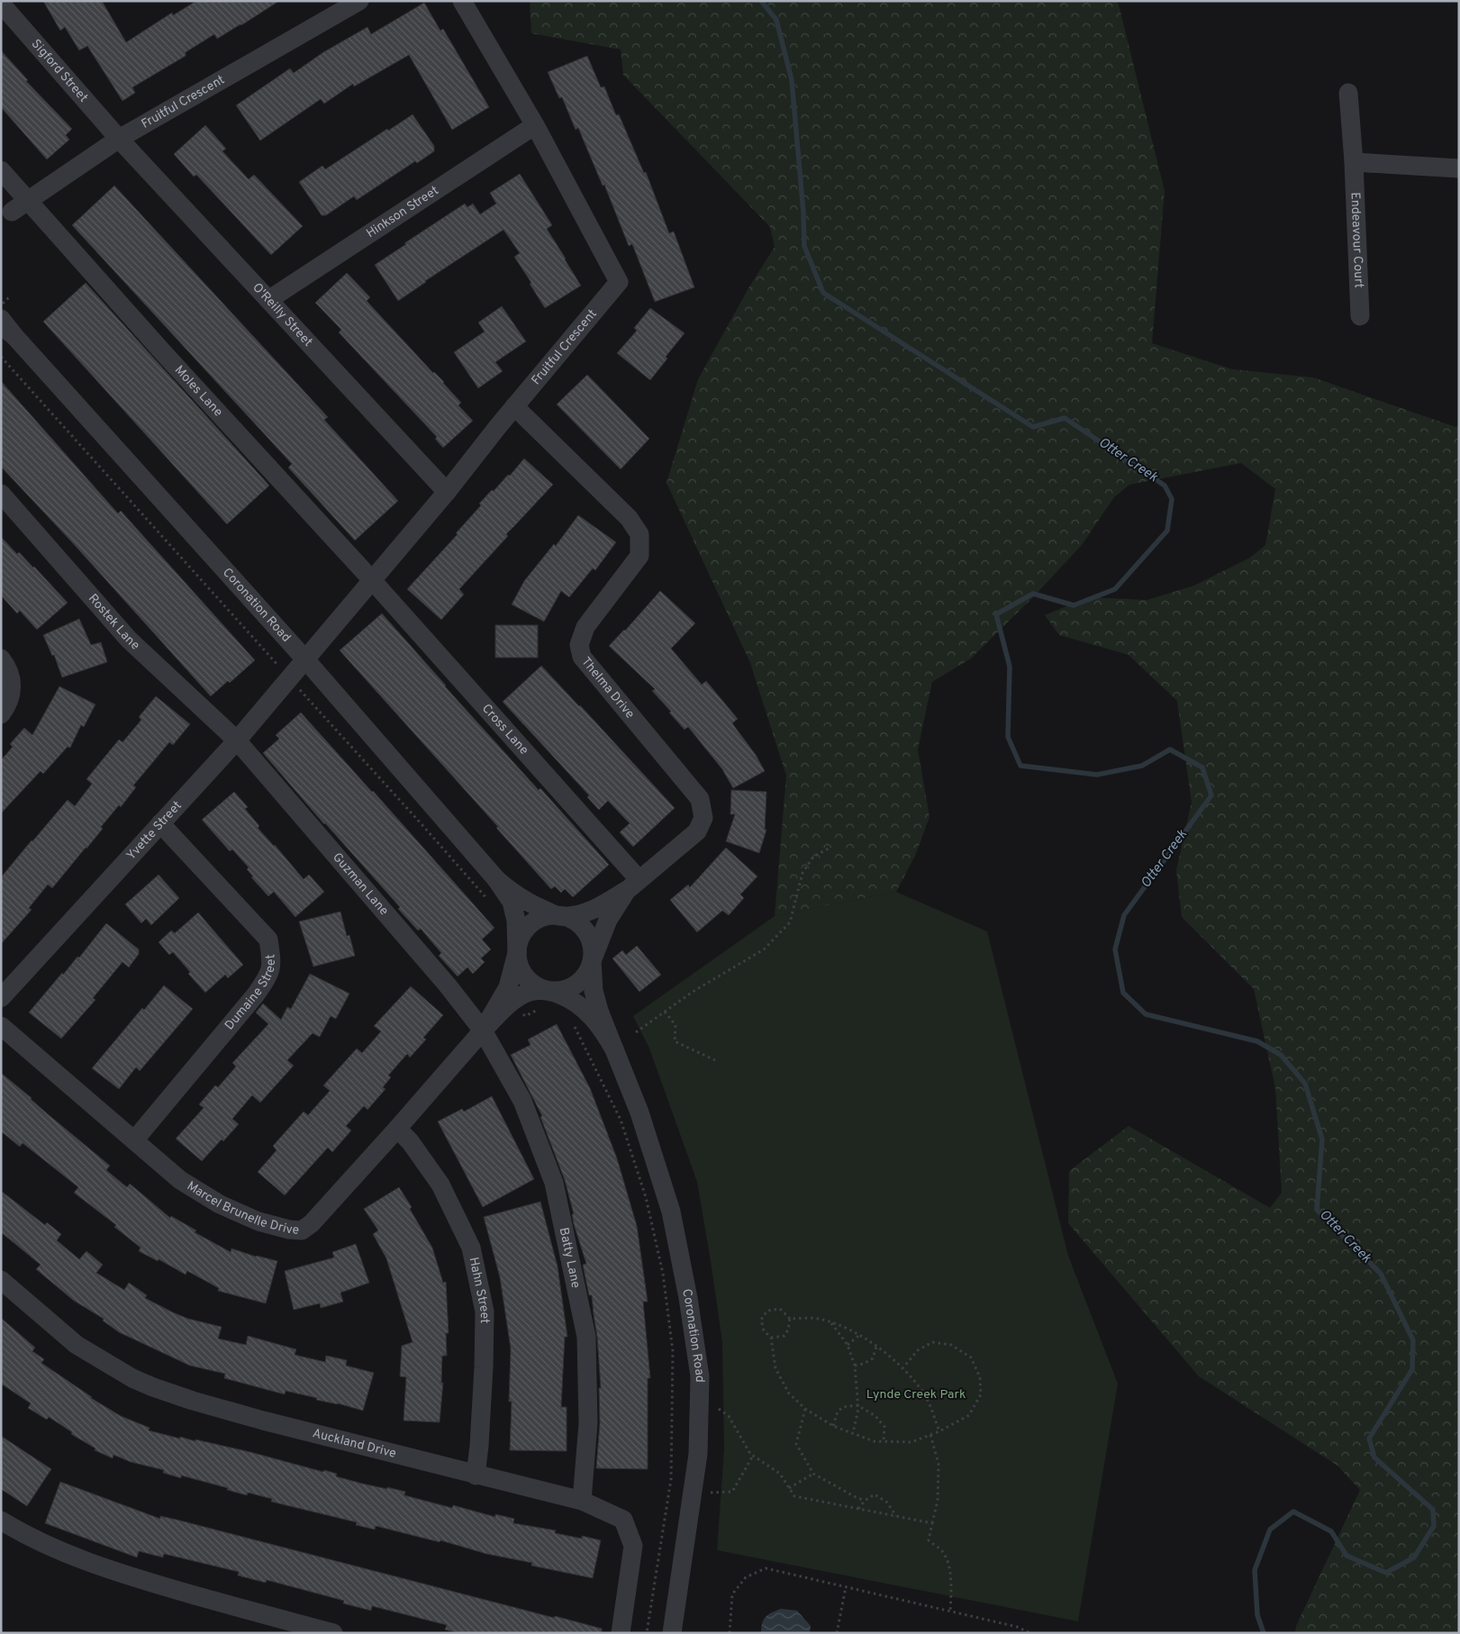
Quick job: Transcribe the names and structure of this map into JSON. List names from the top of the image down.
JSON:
{
  "streets": {
    "street": [
      "Sigford Street",
      "Fruitful Crescent",
      "Hinkson Street",
      "Endeavour Court",
      "O'Reilly Street",
      "Moles Lane",
      "Coronation Road",
      "Rostek Lane",
      "Thelma Drive",
      "Cross Lane",
      "Yvette Street",
      "Guzman Lane",
      "Dumaine Street",
      "Marcel Brunelle Drive",
      "Batty Lane",
      "Hahn Street",
      "Auckland Drive"
    ]
  },
  "crossings": [
    ["Sigford Street", "Fruitful Crescent"],
    ["Sigford Street", "O'Reilly Street"],
    ["Fruitful Crescent", "Hinkson Street"],
    ["Fruitful Crescent", "O'Reilly Street"],
    ["Fruitful Crescent", "Moles Lane"],
    ["Fruitful Crescent", "Coronation Road"],
    ["Fruitful Crescent", "Thelma Drive"],
    ["Fruitful Crescent", "Cross Lane"],
    ["Fruitful Crescent", "Yvette Street"],
    ["Hinkson Street", "O'Reilly Street"],
    ["Moles Lane", "Cross Lane"],
    ["Coronation Road", "Thelma Drive"],
    ["Coronation Road", "Yvette Street"],
    ["Coronation Road", "Marcel Brunelle Drive"],
    ["Rostek Lane", "Yvette Street"],
    ["Rostek Lane", "Guzman Lane"],
    ["Thelma Drive", "Cross Lane"],
    ["Thelma Drive", "Marcel Brunelle Drive"],
    ["Yvette Street", "Guzman Lane"],
    ["Yvette Street", "Dumaine Street"],
    ["Guzman Lane", "Marcel Brunelle Drive"],
    ["Guzman Lane", "Batty Lane"],
    ["Dumaine Street", "Marcel Brunelle Drive"],
    ["Marcel Brunelle Drive", "Batty Lane"],
    ["Marcel Brunelle Drive", "Hahn Street"],
    ["Batty Lane", "Auckland Drive"],
    ["Hahn Street", "Auckland Drive"]
  ],
  "water": ["Otter Creek"],
  "parks": ["Lynde Creek Park"]
}
